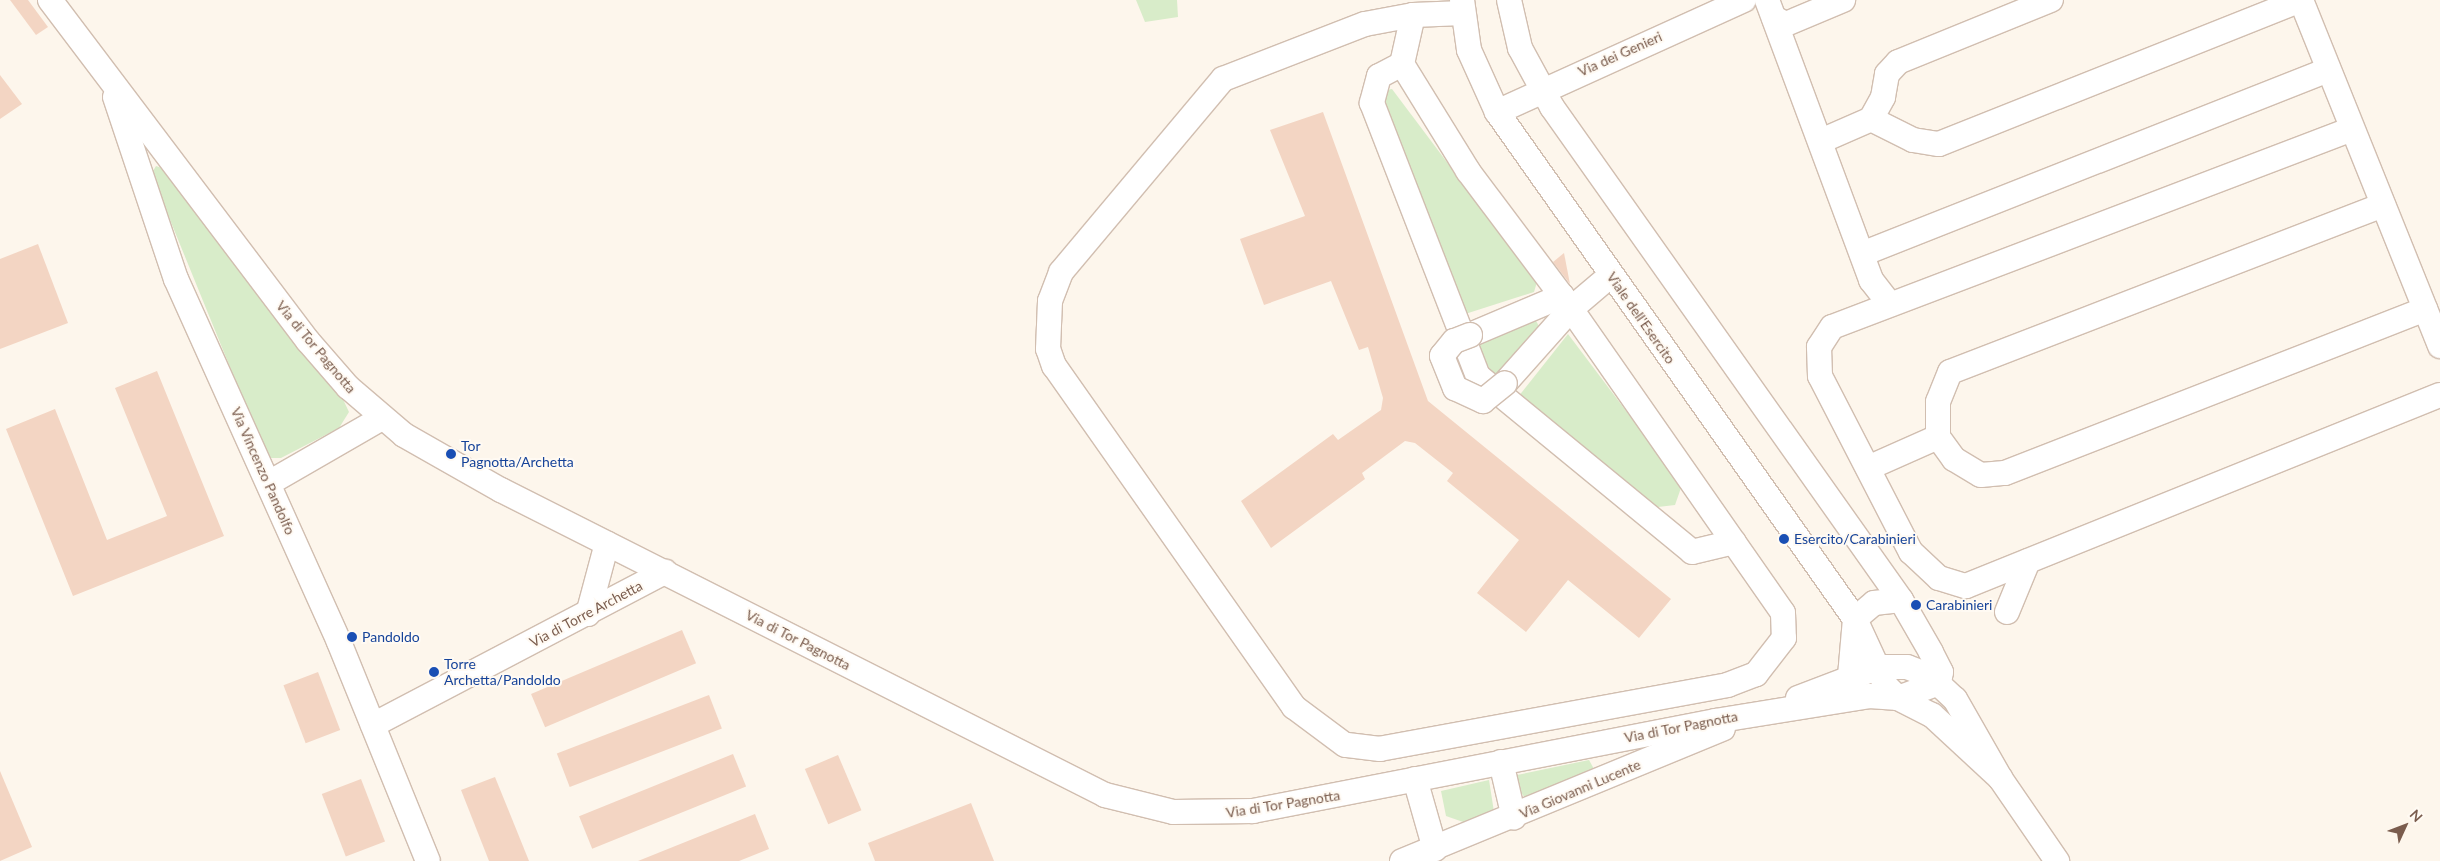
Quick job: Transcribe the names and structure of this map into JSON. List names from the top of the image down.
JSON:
{
  "streets": {
    "street": [
      "Via dei Genieri",
      "Viale dell'Esercito",
      "Via di Tor Pagnotta",
      "Via Vincenzo Pandolfo",
      "Via di Torre Archetta",
      "Via Giovanni Lucente"
    ]
  },
  "crossings": [
    ["Via dei Genieri", "Viale dell'Esercito"],
    ["Viale dell'Esercito", "Via di Tor Pagnotta"],
    ["Via di Tor Pagnotta", "Via Vincenzo Pandolfo"],
    ["Via di Tor Pagnotta", "Via di Torre Archetta"],
    ["Via di Tor Pagnotta", "Via Giovanni Lucente"],
    ["Via Vincenzo Pandolfo", "Via di Torre Archetta"]
  ],
  "places": [
    "Tor Pagnotta/Archetta",
    "Esercito/Carabinieri",
    "Carabinieri",
    "Pandoldo",
    "Torre Archetta/Pandoldo"
  ],
  "north": "top right"
}
